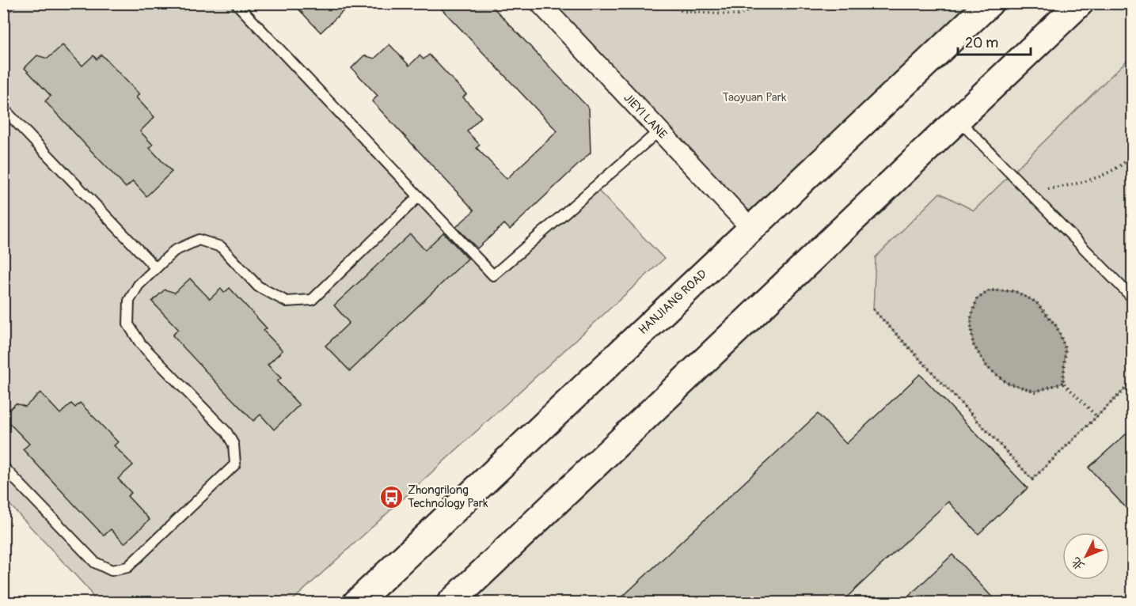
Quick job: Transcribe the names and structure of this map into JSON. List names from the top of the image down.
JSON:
{
  "streets": {
    "main road": ["HANJIANG ROAD"],
    "street": ["JIEYI LANE"]
  },
  "crossings": [
    ["JIEYI LANE", "HANJIANG ROAD"]
  ],
  "parks": ["Taoyuan Park"],
  "places": {
    "bus stop": ["Zhongrilong Technology Park"]
  },
  "scale_bar": "20 m",
  "north": "bottom left"
}
